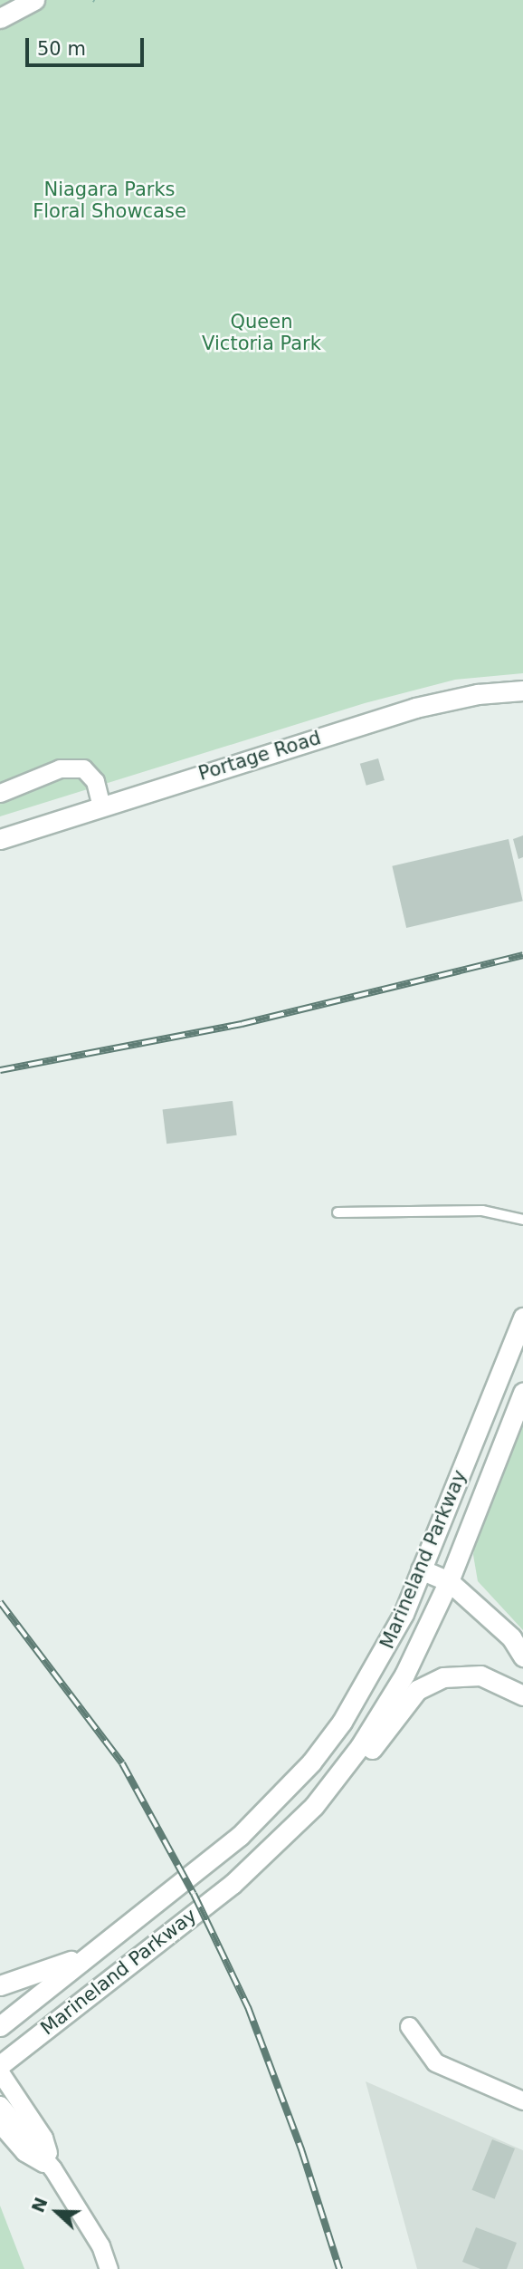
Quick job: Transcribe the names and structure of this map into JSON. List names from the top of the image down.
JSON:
{
  "streets": {
    "main road": ["Portage Road", "Marineland Parkway"]
  },
  "parks": ["Niagara Parks Floral Showcase", "Queen Victoria Park"],
  "scale_bar": "50 m",
  "north": "left"
}
